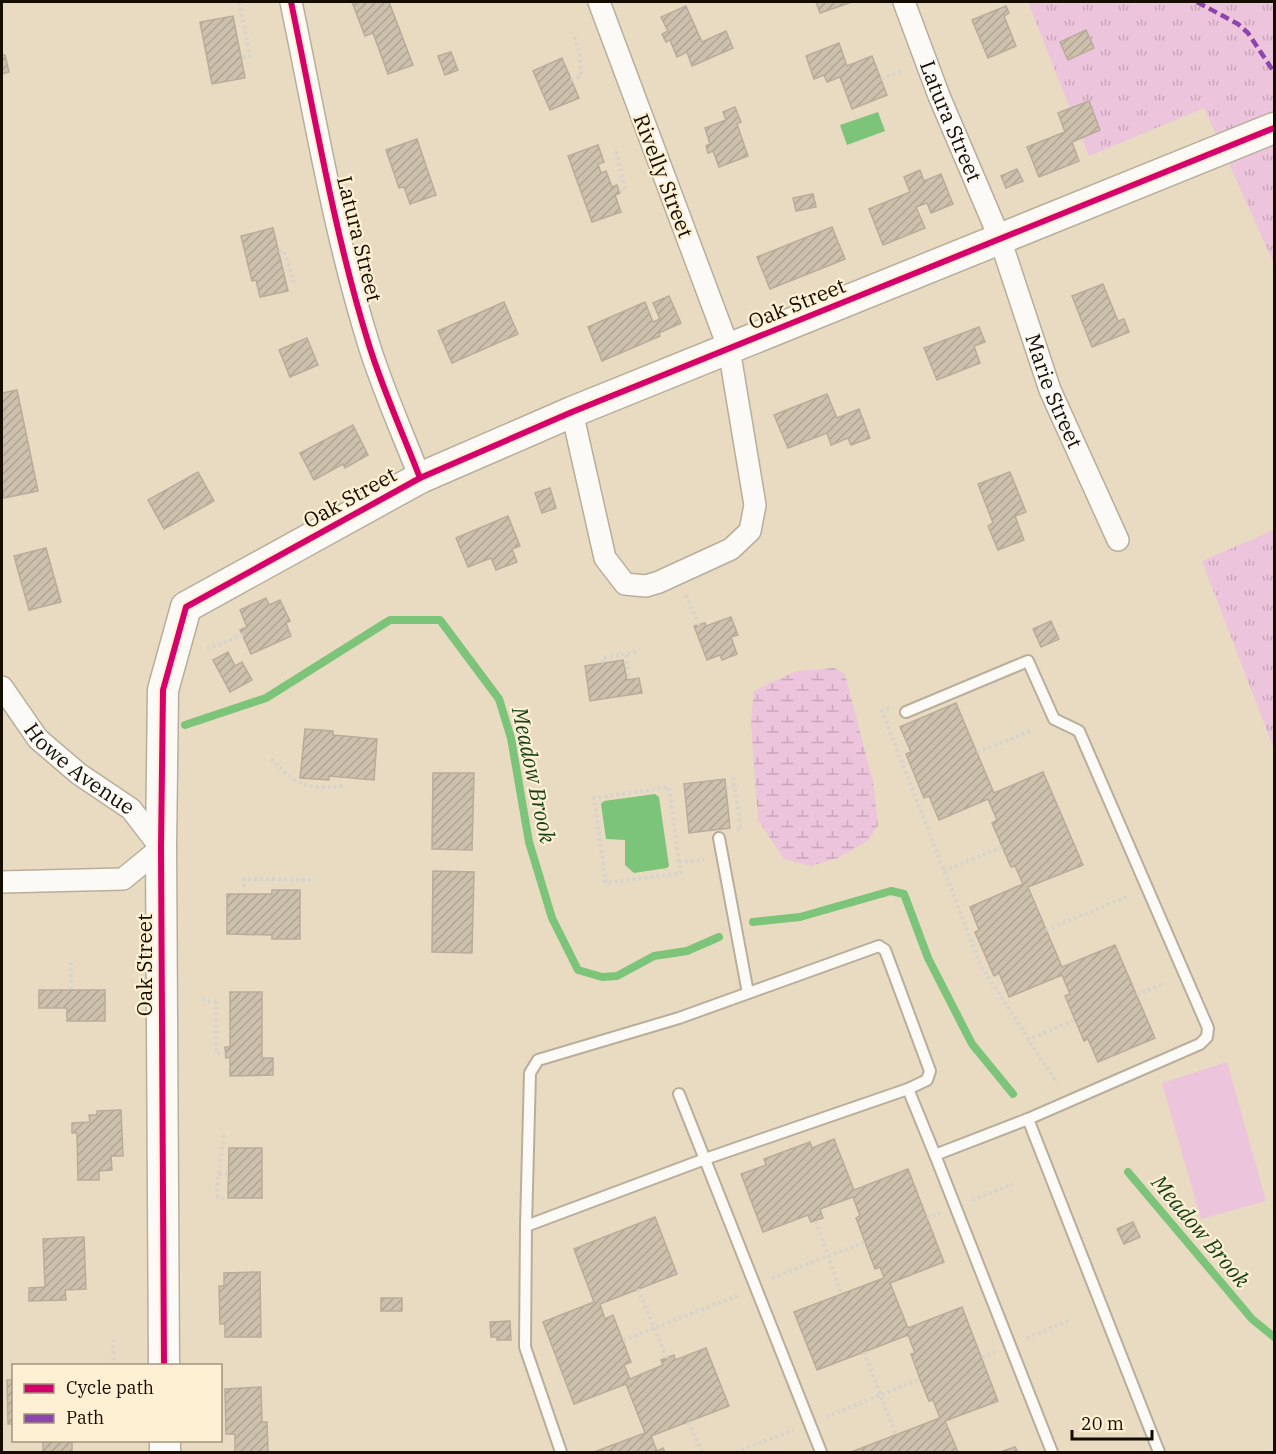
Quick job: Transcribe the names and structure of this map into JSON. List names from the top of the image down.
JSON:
{
  "streets": {
    "street": [
      "Latura Street",
      "Rivelly Street",
      "Oak Street",
      "Marie Street",
      "Howe Avenue"
    ]
  },
  "crossings": [
    ["Latura Street", "Oak Street"],
    ["Latura Street", "Marie Street"],
    ["Rivelly Street", "Oak Street"],
    ["Oak Street", "Marie Street"],
    ["Oak Street", "Howe Avenue"]
  ],
  "water": ["Meadow Brook"],
  "legend": ["Cycle path", "Path"],
  "scale_bar": "20 m"
}
